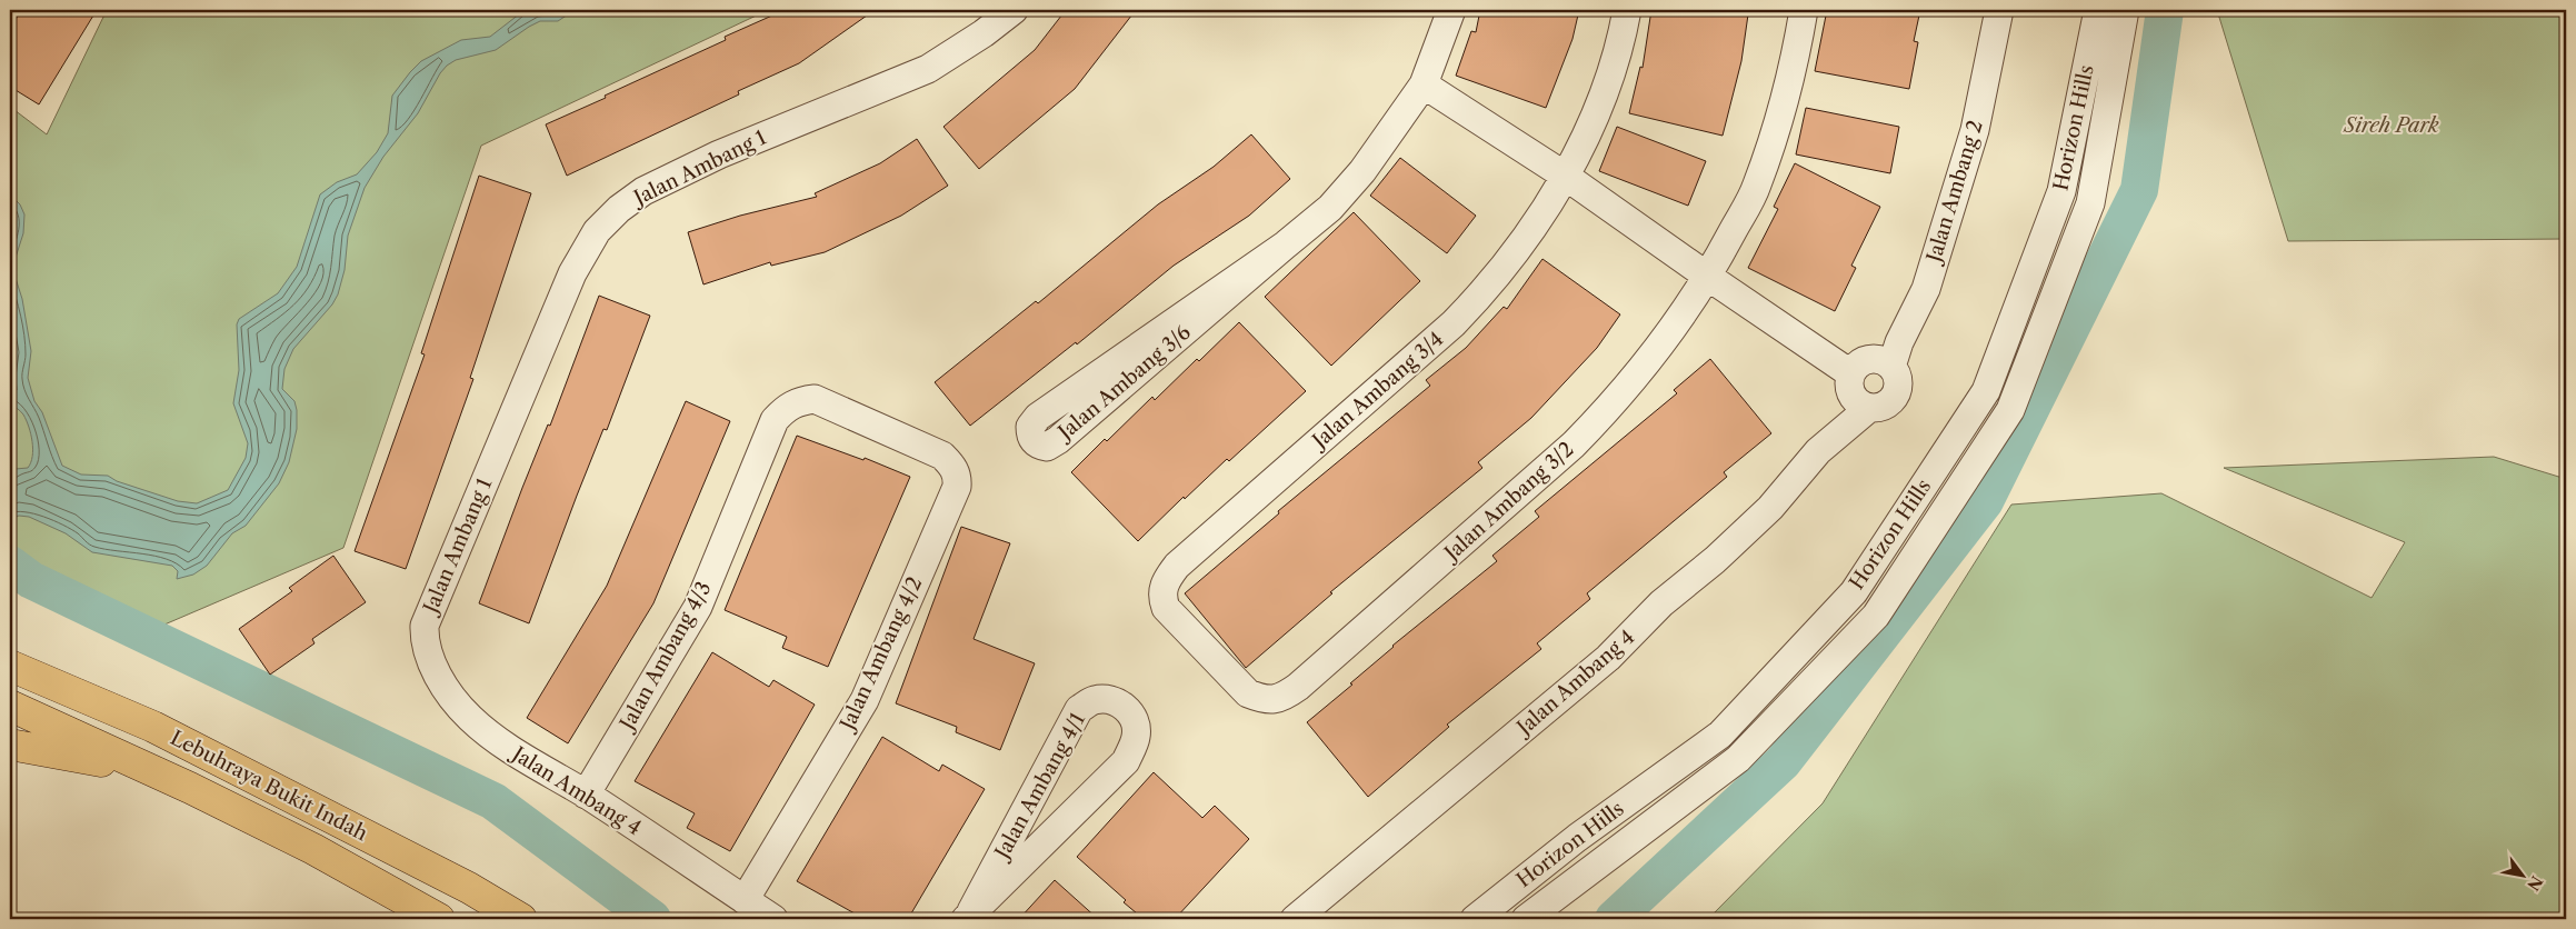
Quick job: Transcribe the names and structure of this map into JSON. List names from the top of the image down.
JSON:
{
  "streets": {
    "highway": ["Lebuhraya Bukit Indah"],
    "street": [
      "Horizon Hills",
      "Jalan Ambang 1",
      "Jalan Ambang 2",
      "Jalan Ambang 3/6",
      "Jalan Ambang 3/4",
      "Jalan Ambang 3/2",
      "Jalan Ambang 4/2",
      "Jalan Ambang 4/3",
      "Jalan Ambang 4",
      "Jalan Ambang 4/1"
    ]
  },
  "crossings": [
    ["Jalan Ambang 1", "Jalan Ambang 4"],
    ["Jalan Ambang 2", "Jalan Ambang 4"],
    ["Jalan Ambang 3/4", "Jalan Ambang 3/2"],
    ["Jalan Ambang 4/2", "Jalan Ambang 4/3"],
    ["Jalan Ambang 4/2", "Jalan Ambang 4"],
    ["Jalan Ambang 4/3", "Jalan Ambang 4"]
  ],
  "parks": ["Sireh Park"],
  "north": "bottom right"
}
